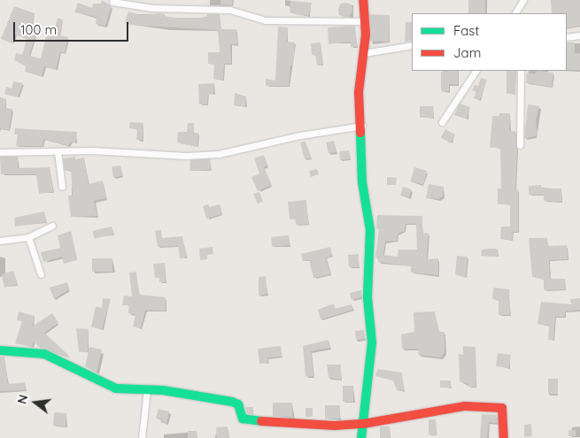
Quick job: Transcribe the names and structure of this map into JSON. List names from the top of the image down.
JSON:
{
  "legend": ["Fast", "Jam"],
  "scale_bar": "100 m",
  "north": "left"
}
